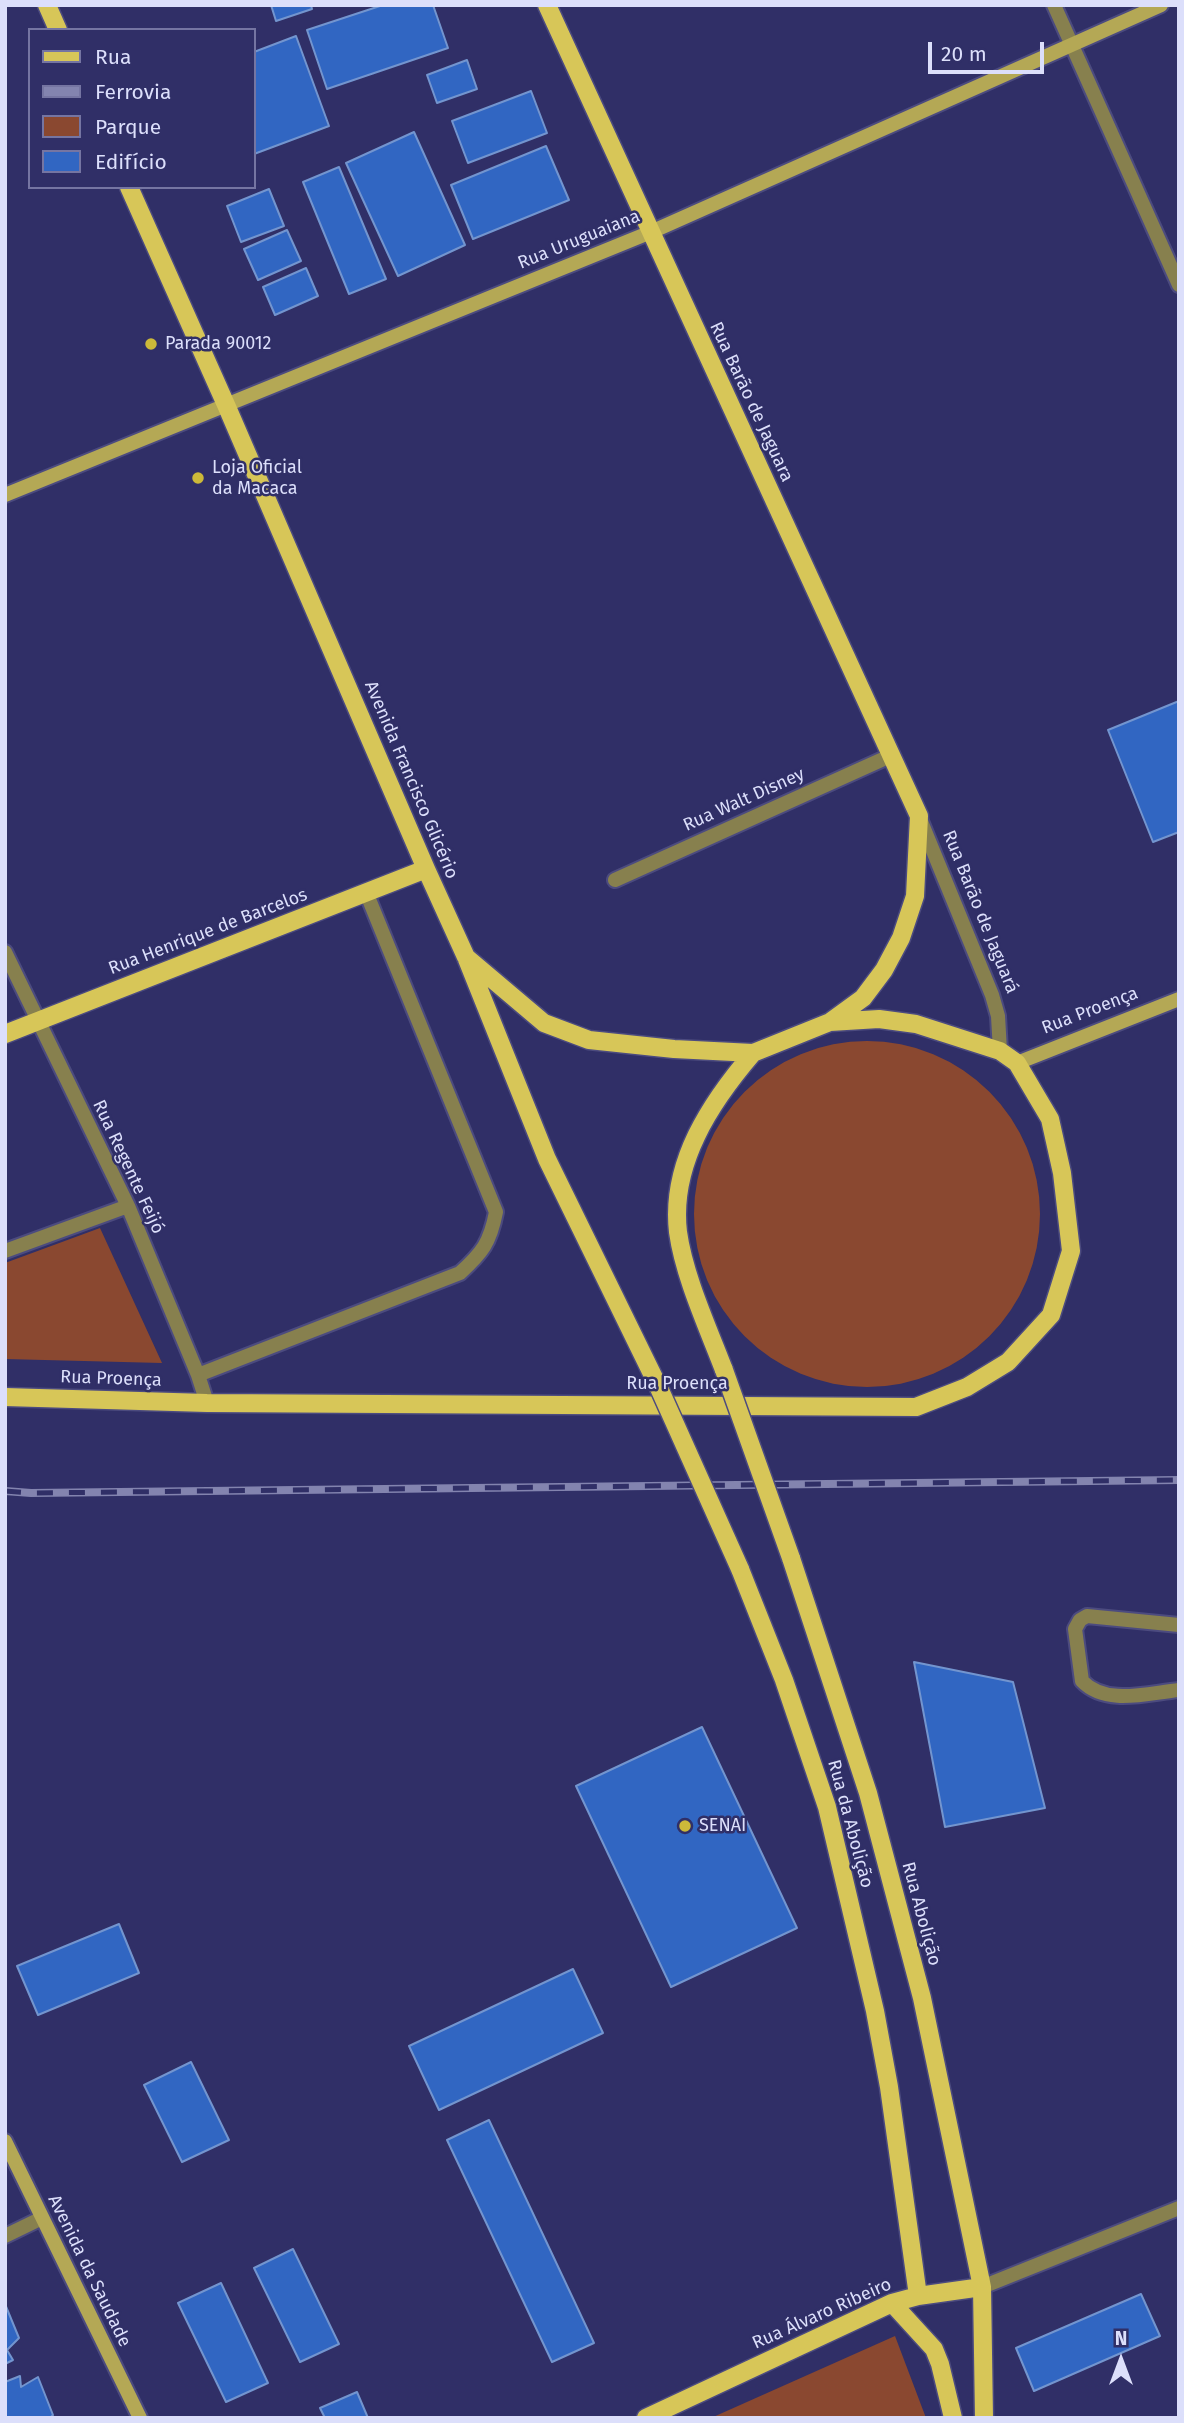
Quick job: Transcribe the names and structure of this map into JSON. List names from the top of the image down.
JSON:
{
  "streets": {
    "main road": [
      "Rua Uruguaiana",
      "Rua Barão de Jaguara",
      "Avenida Francisco Glicério",
      "Rua Barão de Jaguará",
      "Rua Henrique de Barcelos",
      "Rua Proença",
      "Rua da Abolição",
      "Rua Abolição",
      "Avenida da Saudade",
      "Rua Álvaro Ribeiro"
    ],
    "street": ["Rua Walt Disney", "Rua Regente Feijó"]
  },
  "crossings": [
    ["Rua Uruguaiana", "Rua Barão de Jaguara"],
    ["Rua Uruguaiana", "Avenida Francisco Glicério"],
    ["Rua Barão de Jaguara", "Rua Walt Disney"],
    ["Rua Barão de Jaguara", "Rua Barão de Jaguará"],
    ["Avenida Francisco Glicério", "Rua Henrique de Barcelos"],
    ["Avenida Francisco Glicério", "Rua da Abolição"],
    ["Rua Barão de Jaguará", "Rua Proença"],
    ["Rua Henrique de Barcelos", "Rua Regente Feijó"],
    ["Rua Proença", "Rua Regente Feijó"],
    ["Rua da Abolição", "Rua Álvaro Ribeiro"],
    ["Rua Abolição", "Rua Álvaro Ribeiro"]
  ],
  "places": ["Parada 90012", "Loja Oficial da Macaca", "SENAI"],
  "legend": [
    "Rua",
    "Ferrovia",
    "Parque",
    "Edifício"
  ],
  "scale_bar": "20 m",
  "north": "top"
}
